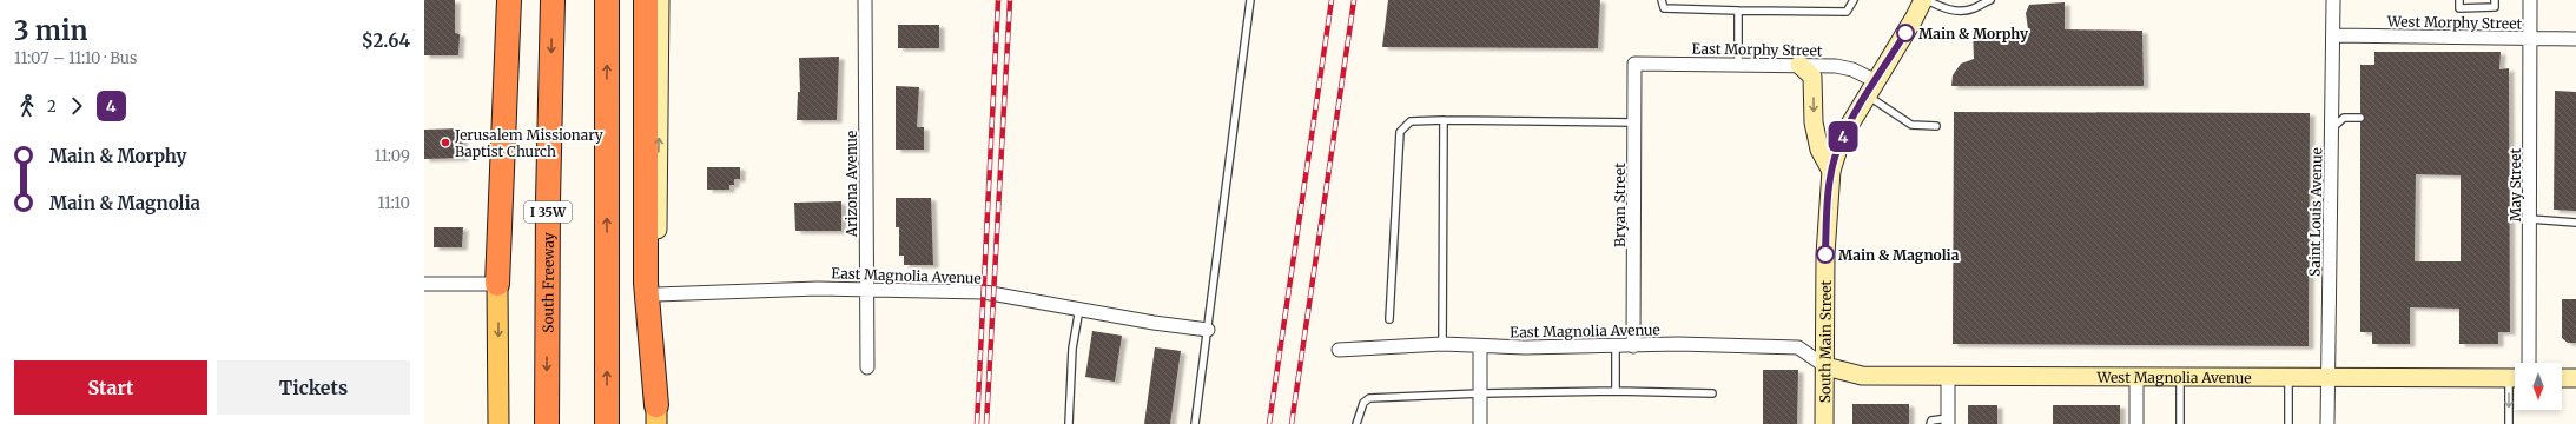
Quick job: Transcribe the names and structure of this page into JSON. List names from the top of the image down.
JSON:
{
  "streets": {
    "highway": ["I 35W", "South Freeway"],
    "street": [
      "West Morphy Street",
      "East Morphy Street",
      "Arizona Avenue",
      "May Street",
      "Bryan Street",
      "Saint Louis Avenue",
      "East Magnolia Avenue",
      "South Main Street",
      "West Magnolia Avenue"
    ]
  },
  "crossings": [
    ["West Morphy Street", "May Street"],
    ["West Morphy Street", "Saint Louis Avenue"],
    ["East Morphy Street", "Bryan Street"],
    ["East Morphy Street", "South Main Street"],
    ["Arizona Avenue", "East Magnolia Avenue"],
    ["Bryan Street", "East Magnolia Avenue"],
    ["Saint Louis Avenue", "West Magnolia Avenue"],
    ["East Magnolia Avenue", "South Main Street"],
    ["East Magnolia Avenue", "West Magnolia Avenue"],
    ["South Main Street", "West Magnolia Avenue"]
  ],
  "places": ["Main & Morphy", "Jerusalem Missionary Baptist Church", "Main & Magnolia"],
  "lines": ["bus line 4"],
  "north": "bottom",
  "page": {
    "heading": ["3 min", "11:07 – 11:10 · Bus", "$2.64"],
    "on_map": "4",
    "legs": ["2", "4"],
    "list": [
      {
        "name": "Main & Morphy",
        "value": "11:09"
      },
      {
        "name": "Main & Magnolia",
        "value": "11:10"
      }
    ],
    "buttons": ["Start", "Tickets"]
  }
}
